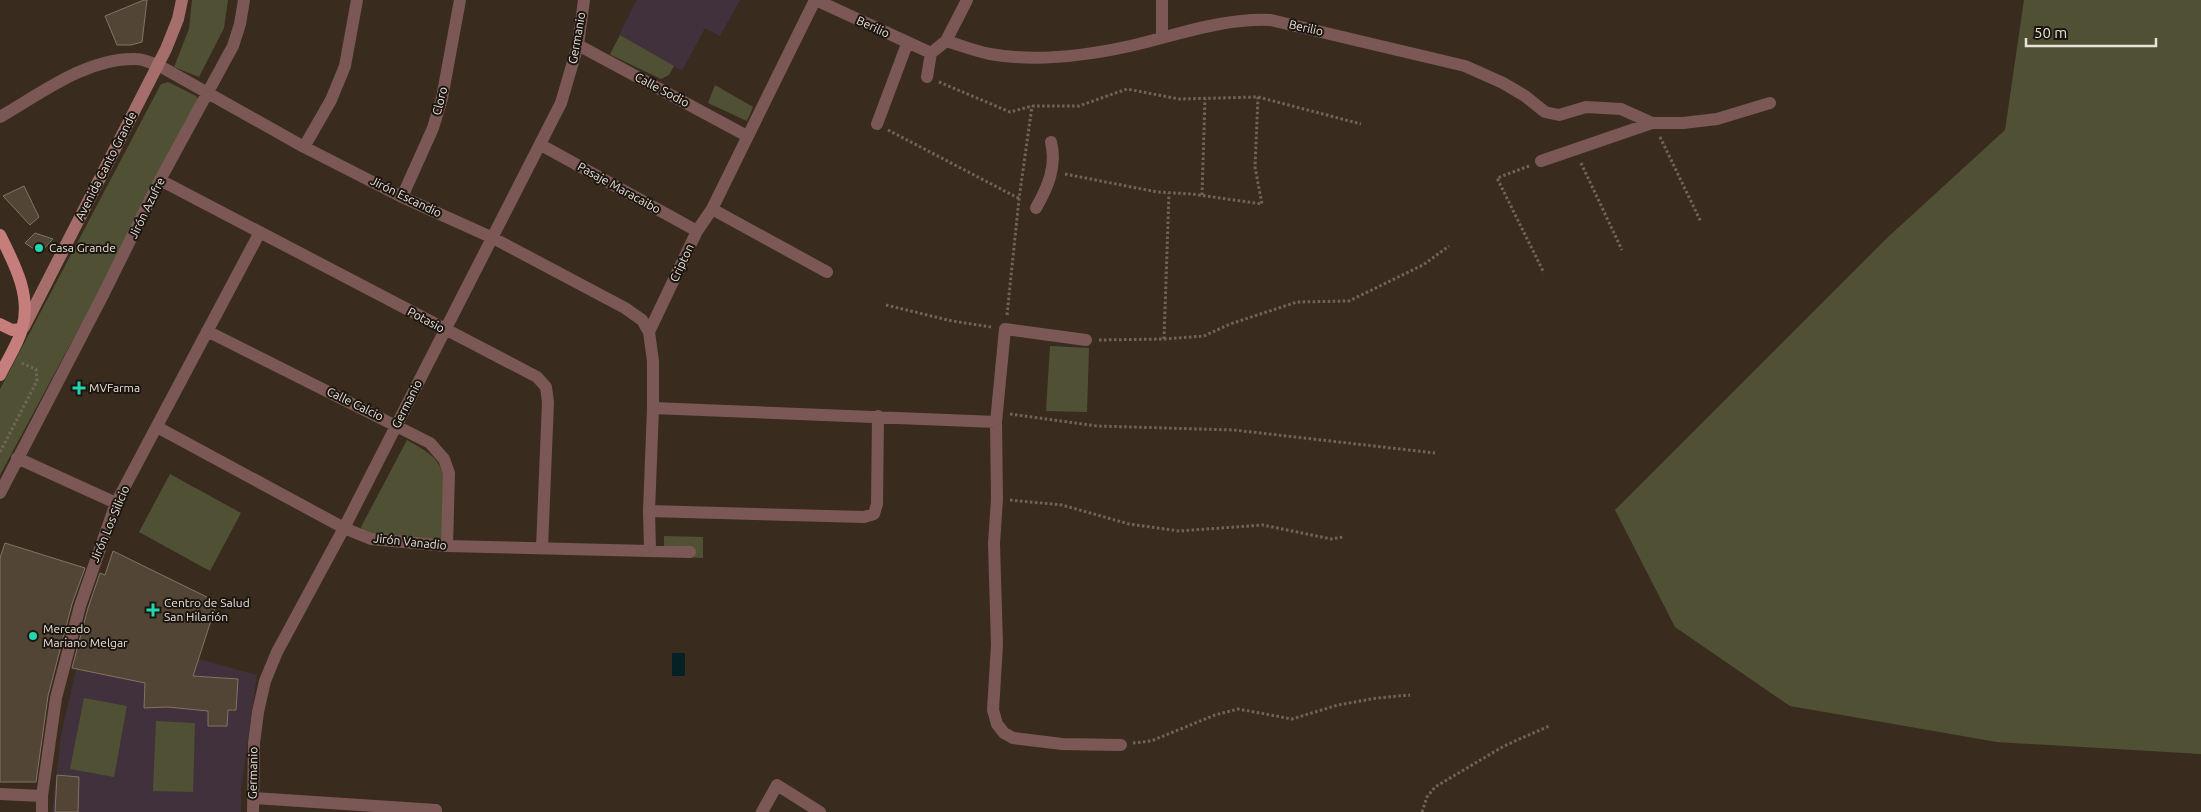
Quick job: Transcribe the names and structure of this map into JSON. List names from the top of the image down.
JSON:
{
  "streets": {
    "street": [
      "Berilio",
      "Germanio",
      "Calle Sodio",
      "Cloro",
      "Avenida Canto Grande",
      "Pasaje Maracaibo",
      "Jirón Escandio",
      "Jirón Azufre",
      "Cripton",
      "Potasio",
      "Calle Calcio",
      "Jirón Los Silicio",
      "Jirón Vanadio"
    ]
  },
  "crossings": [
    ["Berilio", "Cripton"],
    ["Germanio", "Calle Sodio"],
    ["Germanio", "Pasaje Maracaibo"],
    ["Germanio", "Jirón Escandio"],
    ["Germanio", "Potasio"],
    ["Germanio", "Calle Calcio"],
    ["Germanio", "Jirón Vanadio"],
    ["Calle Sodio", "Cripton"],
    ["Cloro", "Jirón Escandio"],
    ["Avenida Canto Grande", "Jirón Escandio"],
    ["Pasaje Maracaibo", "Cripton"],
    ["Jirón Escandio", "Jirón Azufre"],
    ["Jirón Escandio", "Cripton"],
    ["Jirón Azufre", "Potasio"],
    ["Potasio", "Jirón Los Silicio"],
    ["Potasio", "Jirón Vanadio"],
    ["Calle Calcio", "Jirón Los Silicio"],
    ["Calle Calcio", "Jirón Vanadio"],
    ["Jirón Los Silicio", "Jirón Vanadio"]
  ],
  "places": {
    "other": ["Casa Grande", "Mercado Mariano Melgar"],
    "health": ["MVFarma", "Centro de Salud San Hilarión"]
  },
  "scale_bar": "50 m"
}
